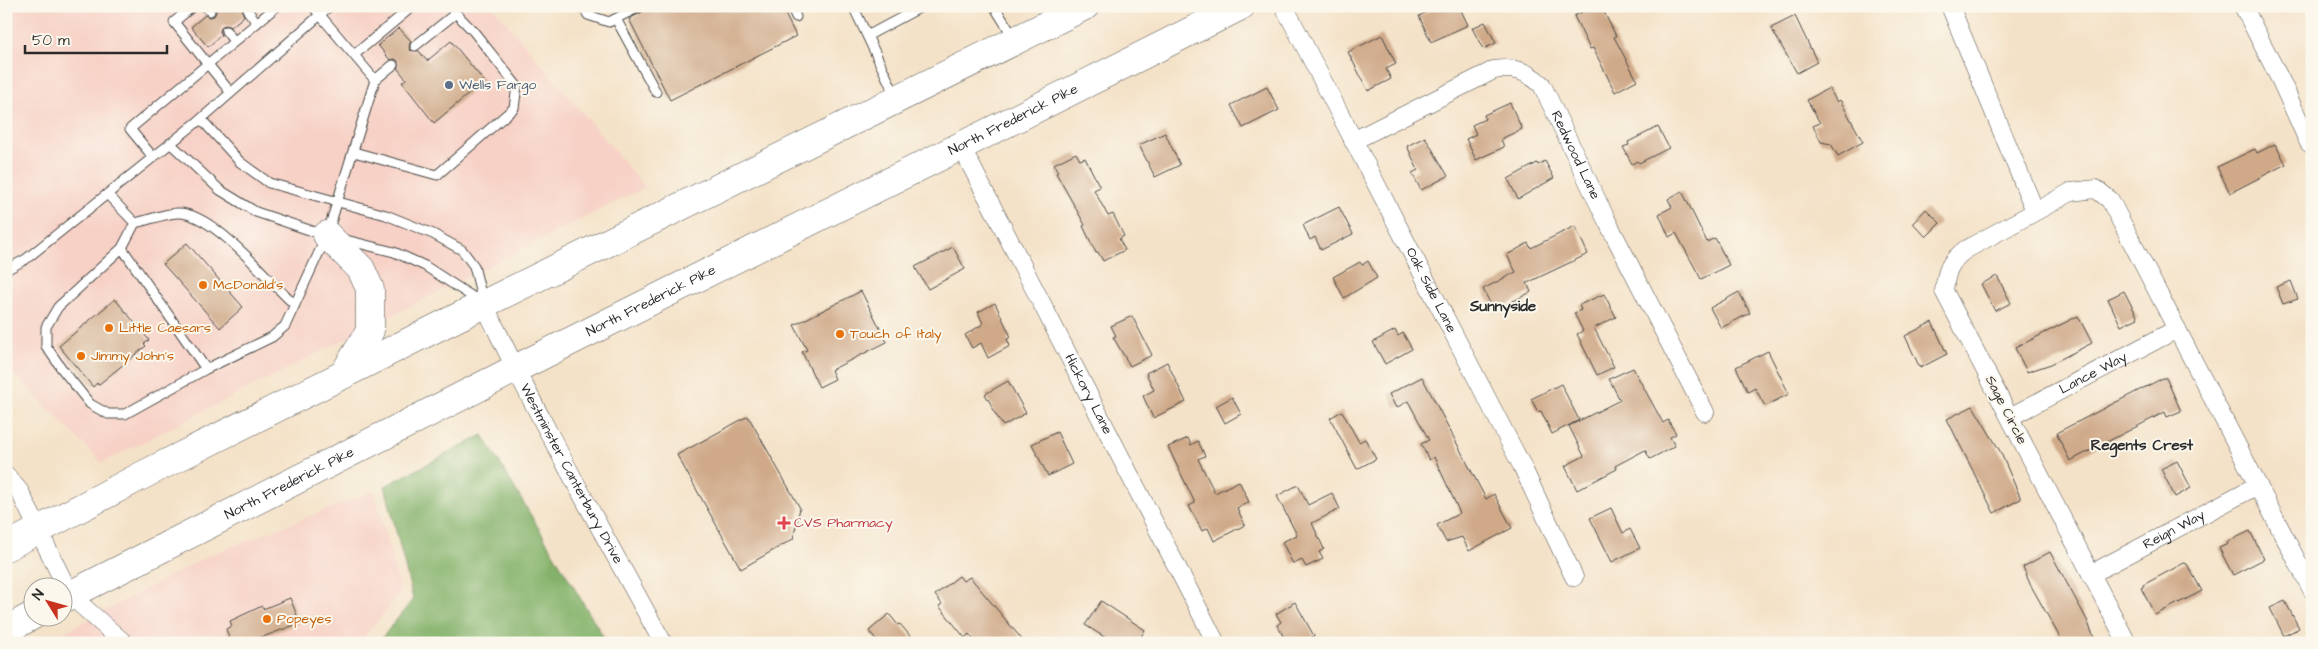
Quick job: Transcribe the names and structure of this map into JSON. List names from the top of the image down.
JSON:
{
  "streets": {
    "main road": ["North Frederick Pike"],
    "street": [
      "Redwood Lane",
      "Oak Side Lane",
      "Lance Way",
      "Hickory Lane",
      "Sage Circle",
      "Westminster Canterbury Drive",
      "Reign Way"
    ]
  },
  "crossings": [
    ["North Frederick Pike", "Hickory Lane"],
    ["North Frederick Pike", "Westminster Canterbury Drive"],
    ["Redwood Lane", "Oak Side Lane"],
    ["Lance Way", "Sage Circle"],
    ["Sage Circle", "Reign Way"]
  ],
  "districts": ["Sunnyside", "Regents Crest"],
  "places": {
    "other": [
      "Wells Fargo",
      "McDonald's",
      "Little Caesars",
      "Touch of Italy",
      "Jimmy John's",
      "Popeyes"
    ],
    "health": ["CVS Pharmacy"]
  },
  "scale_bar": "50 m",
  "north": "top left"
}
